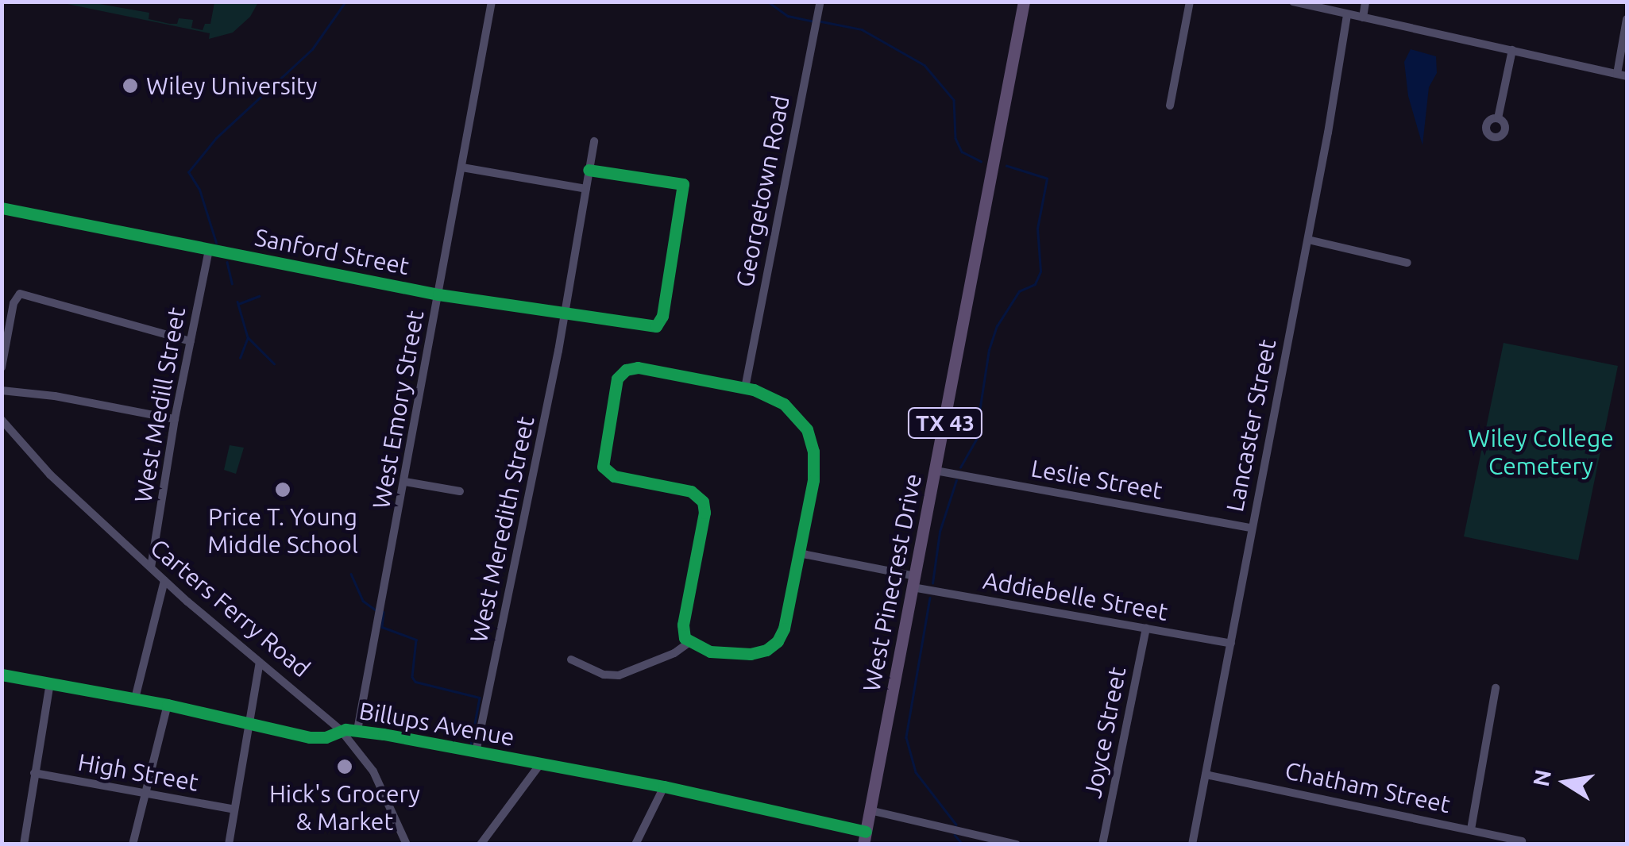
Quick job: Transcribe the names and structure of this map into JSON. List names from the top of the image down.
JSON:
{
  "streets": {
    "main road": ["TX 43", "West Pinecrest Drive"],
    "street": [
      "Georgetown Road",
      "Sanford Street",
      "West Medill Street",
      "West Emory Street",
      "Lancaster Street",
      "Leslie Street",
      "West Meredith Street",
      "Addiebelle Street",
      "Carters Ferry Road",
      "Billups Avenue",
      "Joyce Street",
      "High Street",
      "Chatham Street"
    ]
  },
  "crossings": [
    ["Sanford Street", "West Medill Street"],
    ["Sanford Street", "West Emory Street"],
    ["Sanford Street", "West Meredith Street"],
    ["West Medill Street", "Carters Ferry Road"],
    ["West Emory Street", "Billups Avenue"],
    ["Lancaster Street", "Leslie Street"],
    ["Lancaster Street", "Addiebelle Street"],
    ["Lancaster Street", "Chatham Street"],
    ["Leslie Street", "West Pinecrest Drive"],
    ["West Meredith Street", "Billups Avenue"],
    ["West Pinecrest Drive", "Addiebelle Street"],
    ["West Pinecrest Drive", "Billups Avenue"],
    ["Addiebelle Street", "Joyce Street"],
    ["Carters Ferry Road", "Billups Avenue"]
  ],
  "parks": ["Wiley College Cemetery"],
  "places": ["Wiley University", "Price T. Young Middle School", "Hick's Grocery & Market"],
  "north": "left"
}
